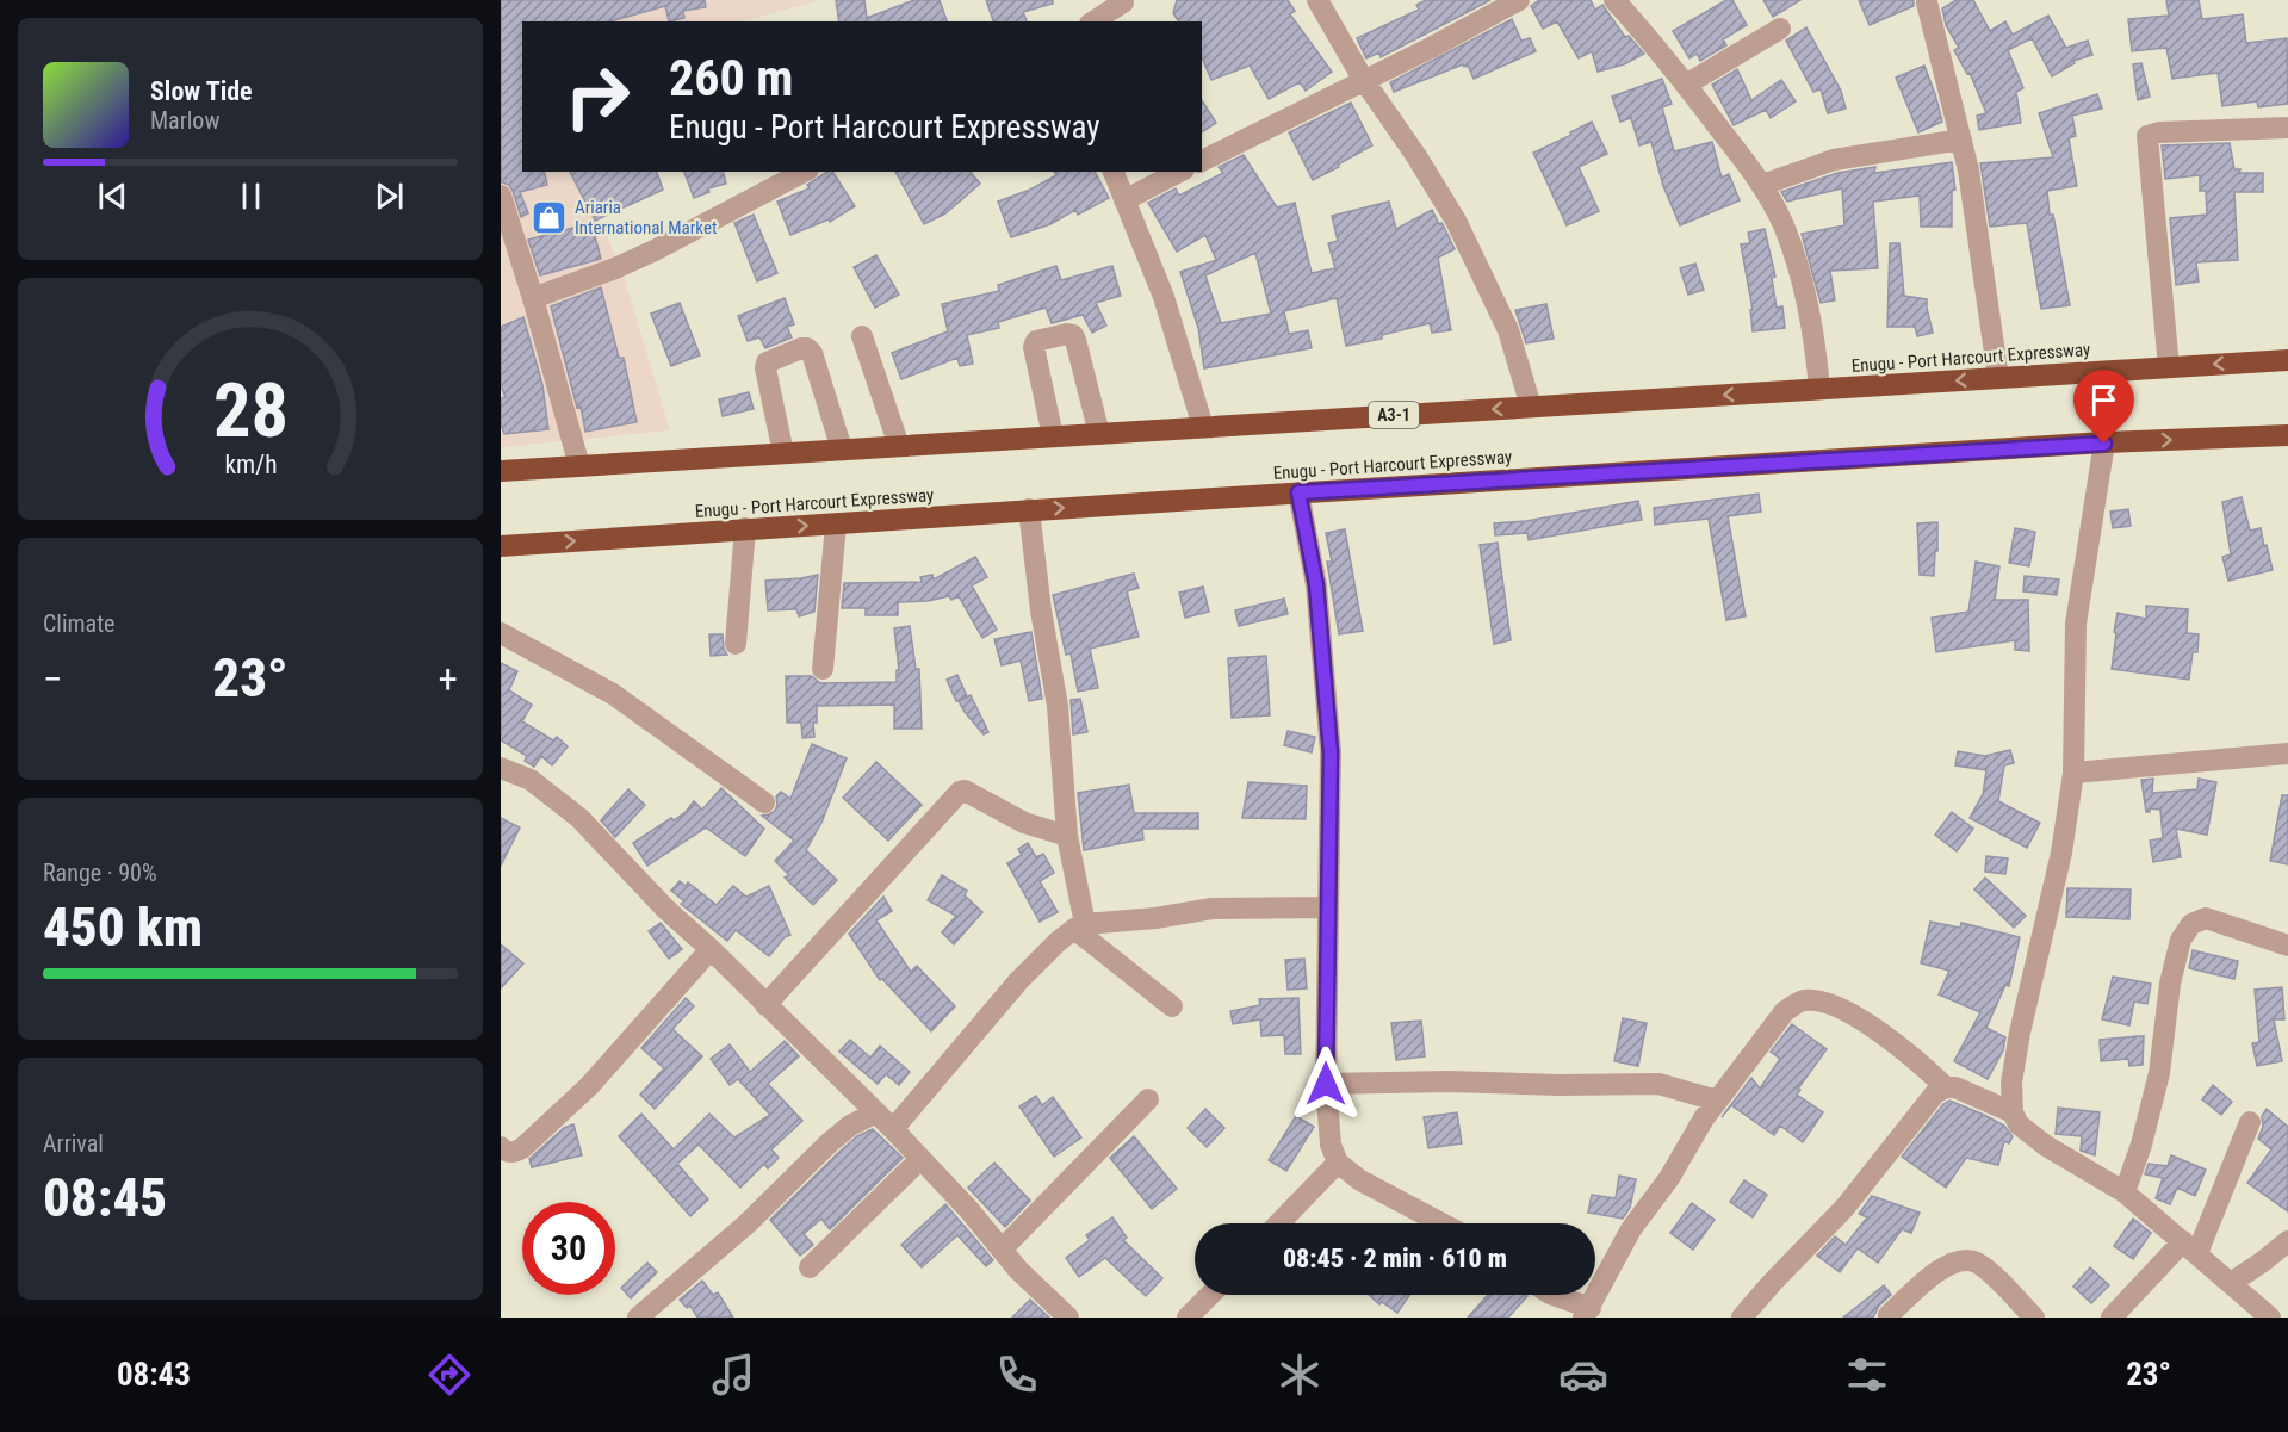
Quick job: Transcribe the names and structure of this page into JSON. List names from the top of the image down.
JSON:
{
  "streets": {
    "highway": ["Enugu - Port Harcourt Expressway", "A3-1"]
  },
  "places": {
    "shop": ["Ariaria International Market"]
  },
  "page": {
    "turn": ["260 m", "Enugu - Port Harcourt Expressway"],
    "song": ["Slow Tide", "Marlow"],
    "tile": [
      "Climate",
      ["Range · 90%", "450 km"],
      ["Arrival", "08:45"]
    ],
    "heat": ["−", "23°", "+"],
    "limit": "30",
    "trip": "08:45 · 2 min · 610 m",
    "tabs": ["08:43", "23°"],
    "gauge": ["28", "km/h"]
  }
}
